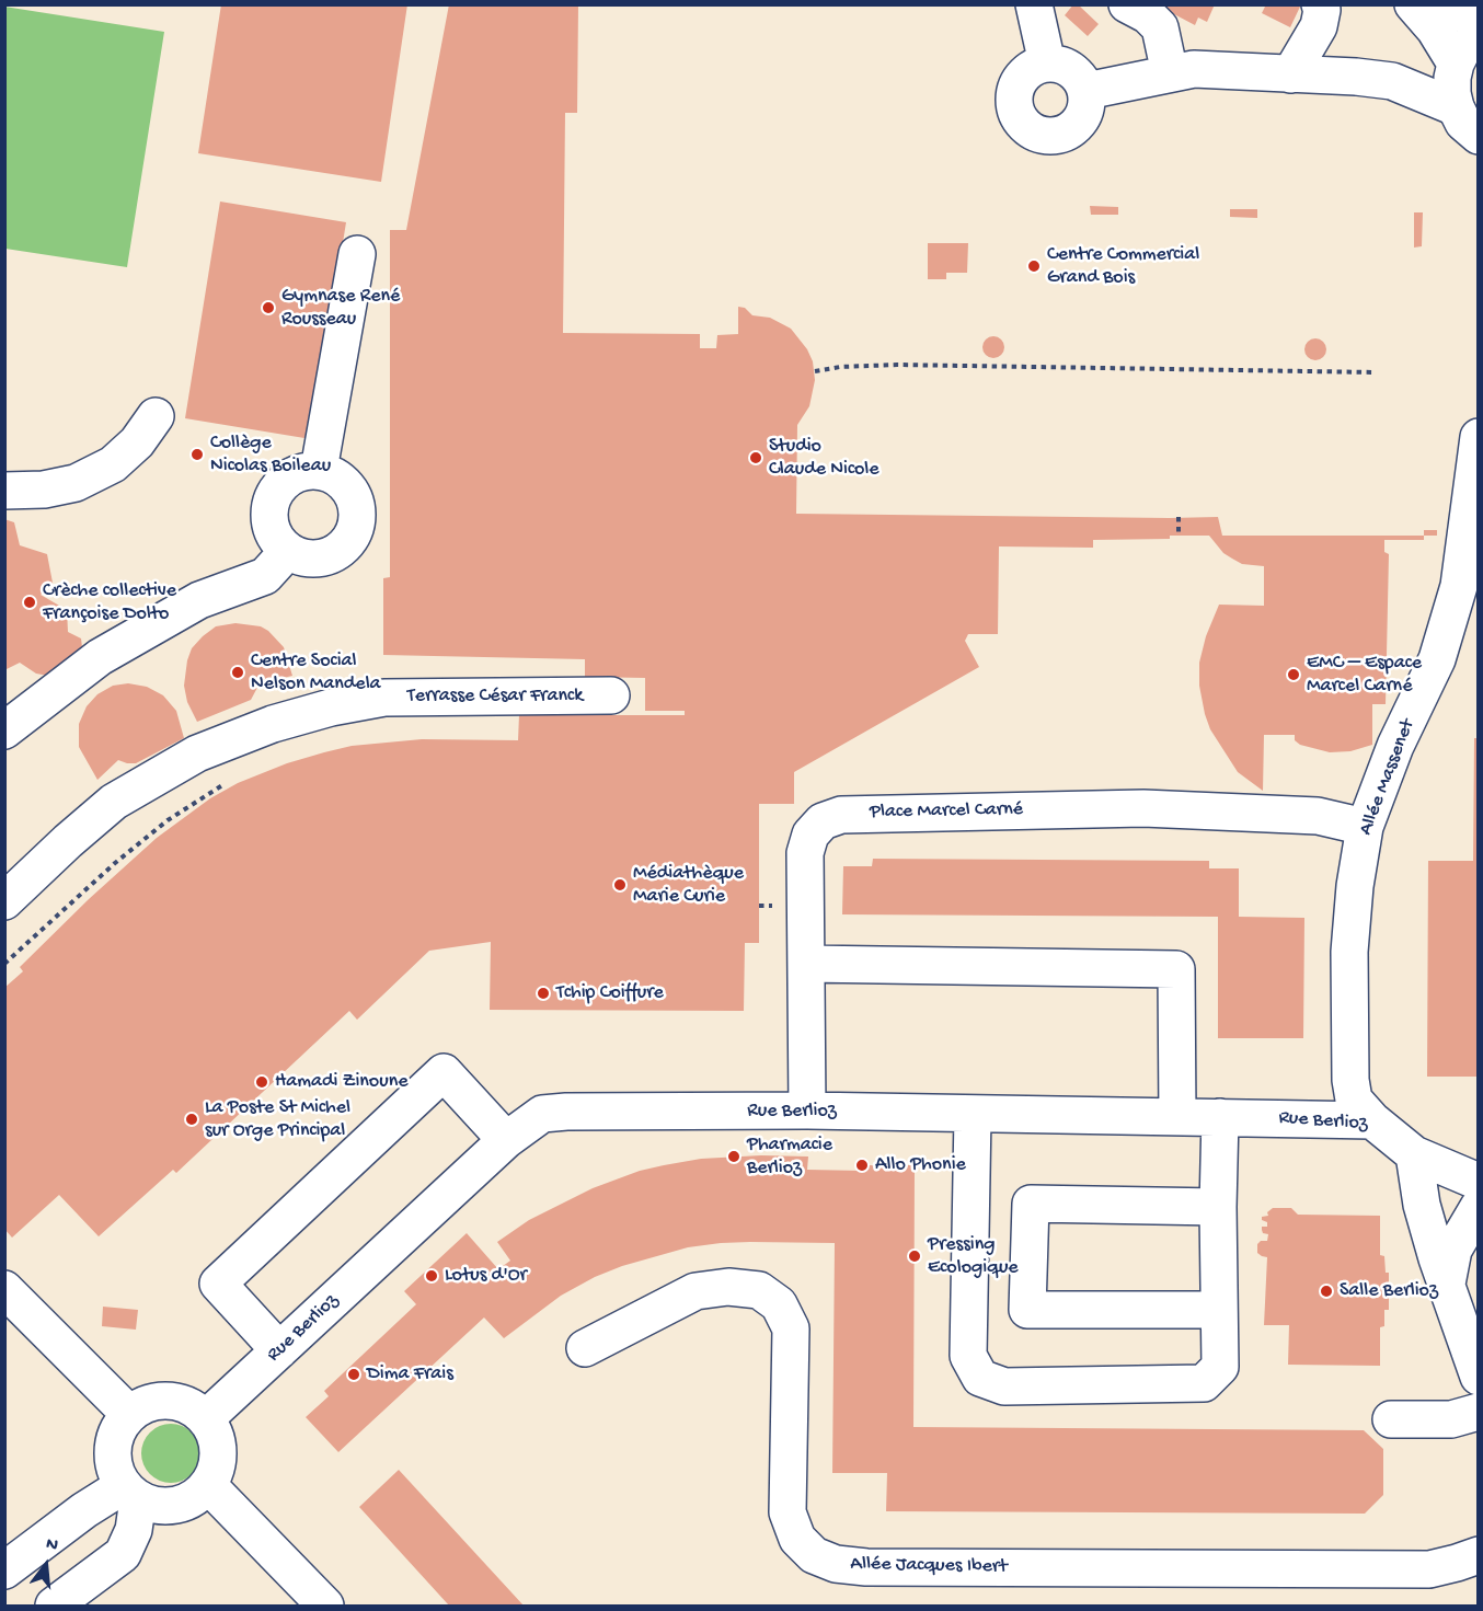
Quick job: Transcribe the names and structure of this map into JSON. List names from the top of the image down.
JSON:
{
  "streets": {
    "street": [
      "Terrasse César Franck",
      "Allée Massenet",
      "Place Marcel Carné",
      "Rue Berlioz",
      "Allée Jacques Ibert"
    ]
  },
  "crossings": [
    ["Allée Massenet", "Place Marcel Carné"],
    ["Allée Massenet", "Rue Berlioz"],
    ["Place Marcel Carné", "Rue Berlioz"]
  ],
  "places": [
    "Centre Commercial Grand Bois",
    "Gymnase René Rousseau",
    "Collège Nicolas Boileau",
    "Studio Claude Nicole",
    "Crèche collective Françoise Dolto",
    "Centre Social Nelson Mandela",
    "EMC – Espace Marcel Carné",
    "Médiathèque Marie Curie",
    "Tchip Coiffure",
    "Hamadi Zinoune",
    "La Poste St Michel sur Orge Principal",
    "Pharmacie Berlioz",
    "Allo Phonie",
    "Pressing Ecologique",
    "Lotus d'Or",
    "Salle Berlioz",
    "Dima Frais"
  ],
  "north": "top"
}
